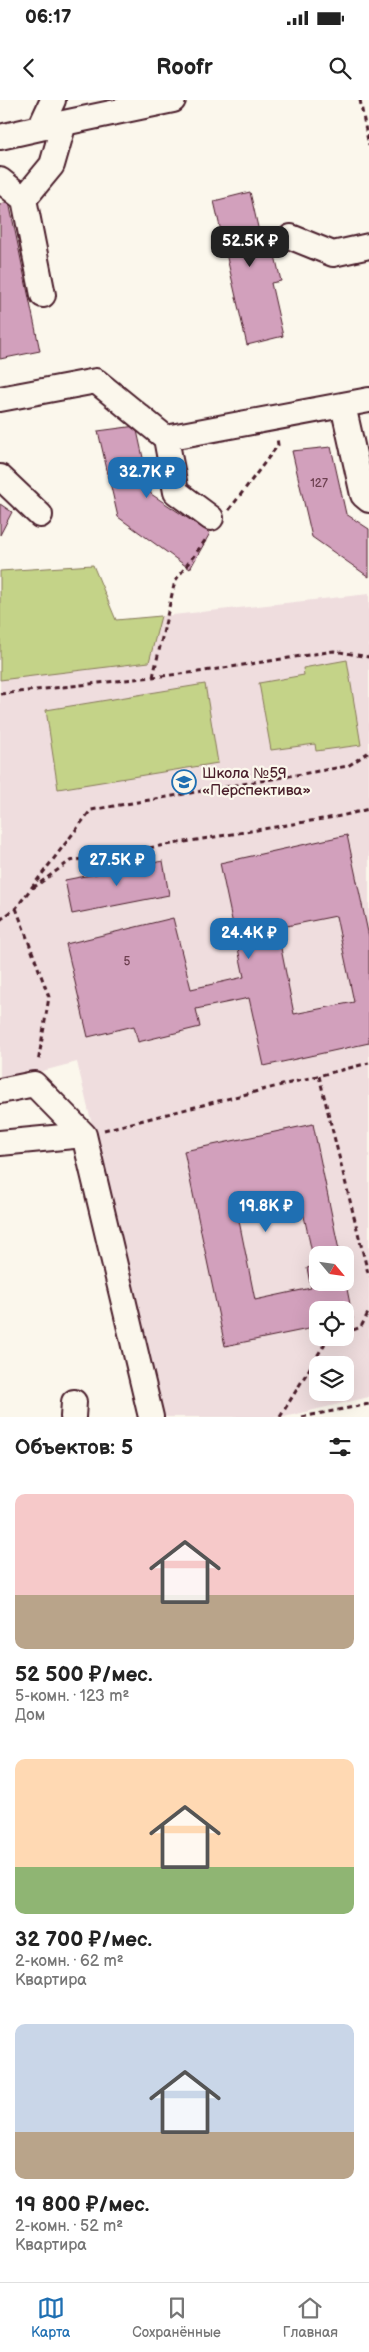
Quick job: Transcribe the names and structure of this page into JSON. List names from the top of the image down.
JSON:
{
  "places": {
    "school or university": ["Школа №59 «Перспектива»"]
  },
  "house_numbers": ["127", "5"],
  "north": "bottom right",
  "page": {
    "status": "06:17",
    "header": "Roofr",
    "price": [
      "52.5K ₽",
      "32.7K ₽",
      "27.5K ₽",
      "24.4K ₽",
      "19.8K ₽"
    ],
    "heading": "Объектов: 5",
    "list": [
      {
        "name": "52 500 ₽/мес.",
        "note": "5-комн. · 123 m² · Дом"
      },
      {
        "name": "32 700 ₽/мес.",
        "note": "2-комн. · 62 m² · Квартира"
      },
      {
        "name": "19 800 ₽/мес.",
        "note": "2-комн. · 52 m² · Квартира"
      }
    ],
    "tabs": ["Карта", "Сохранённые", "Главная"]
  }
}
